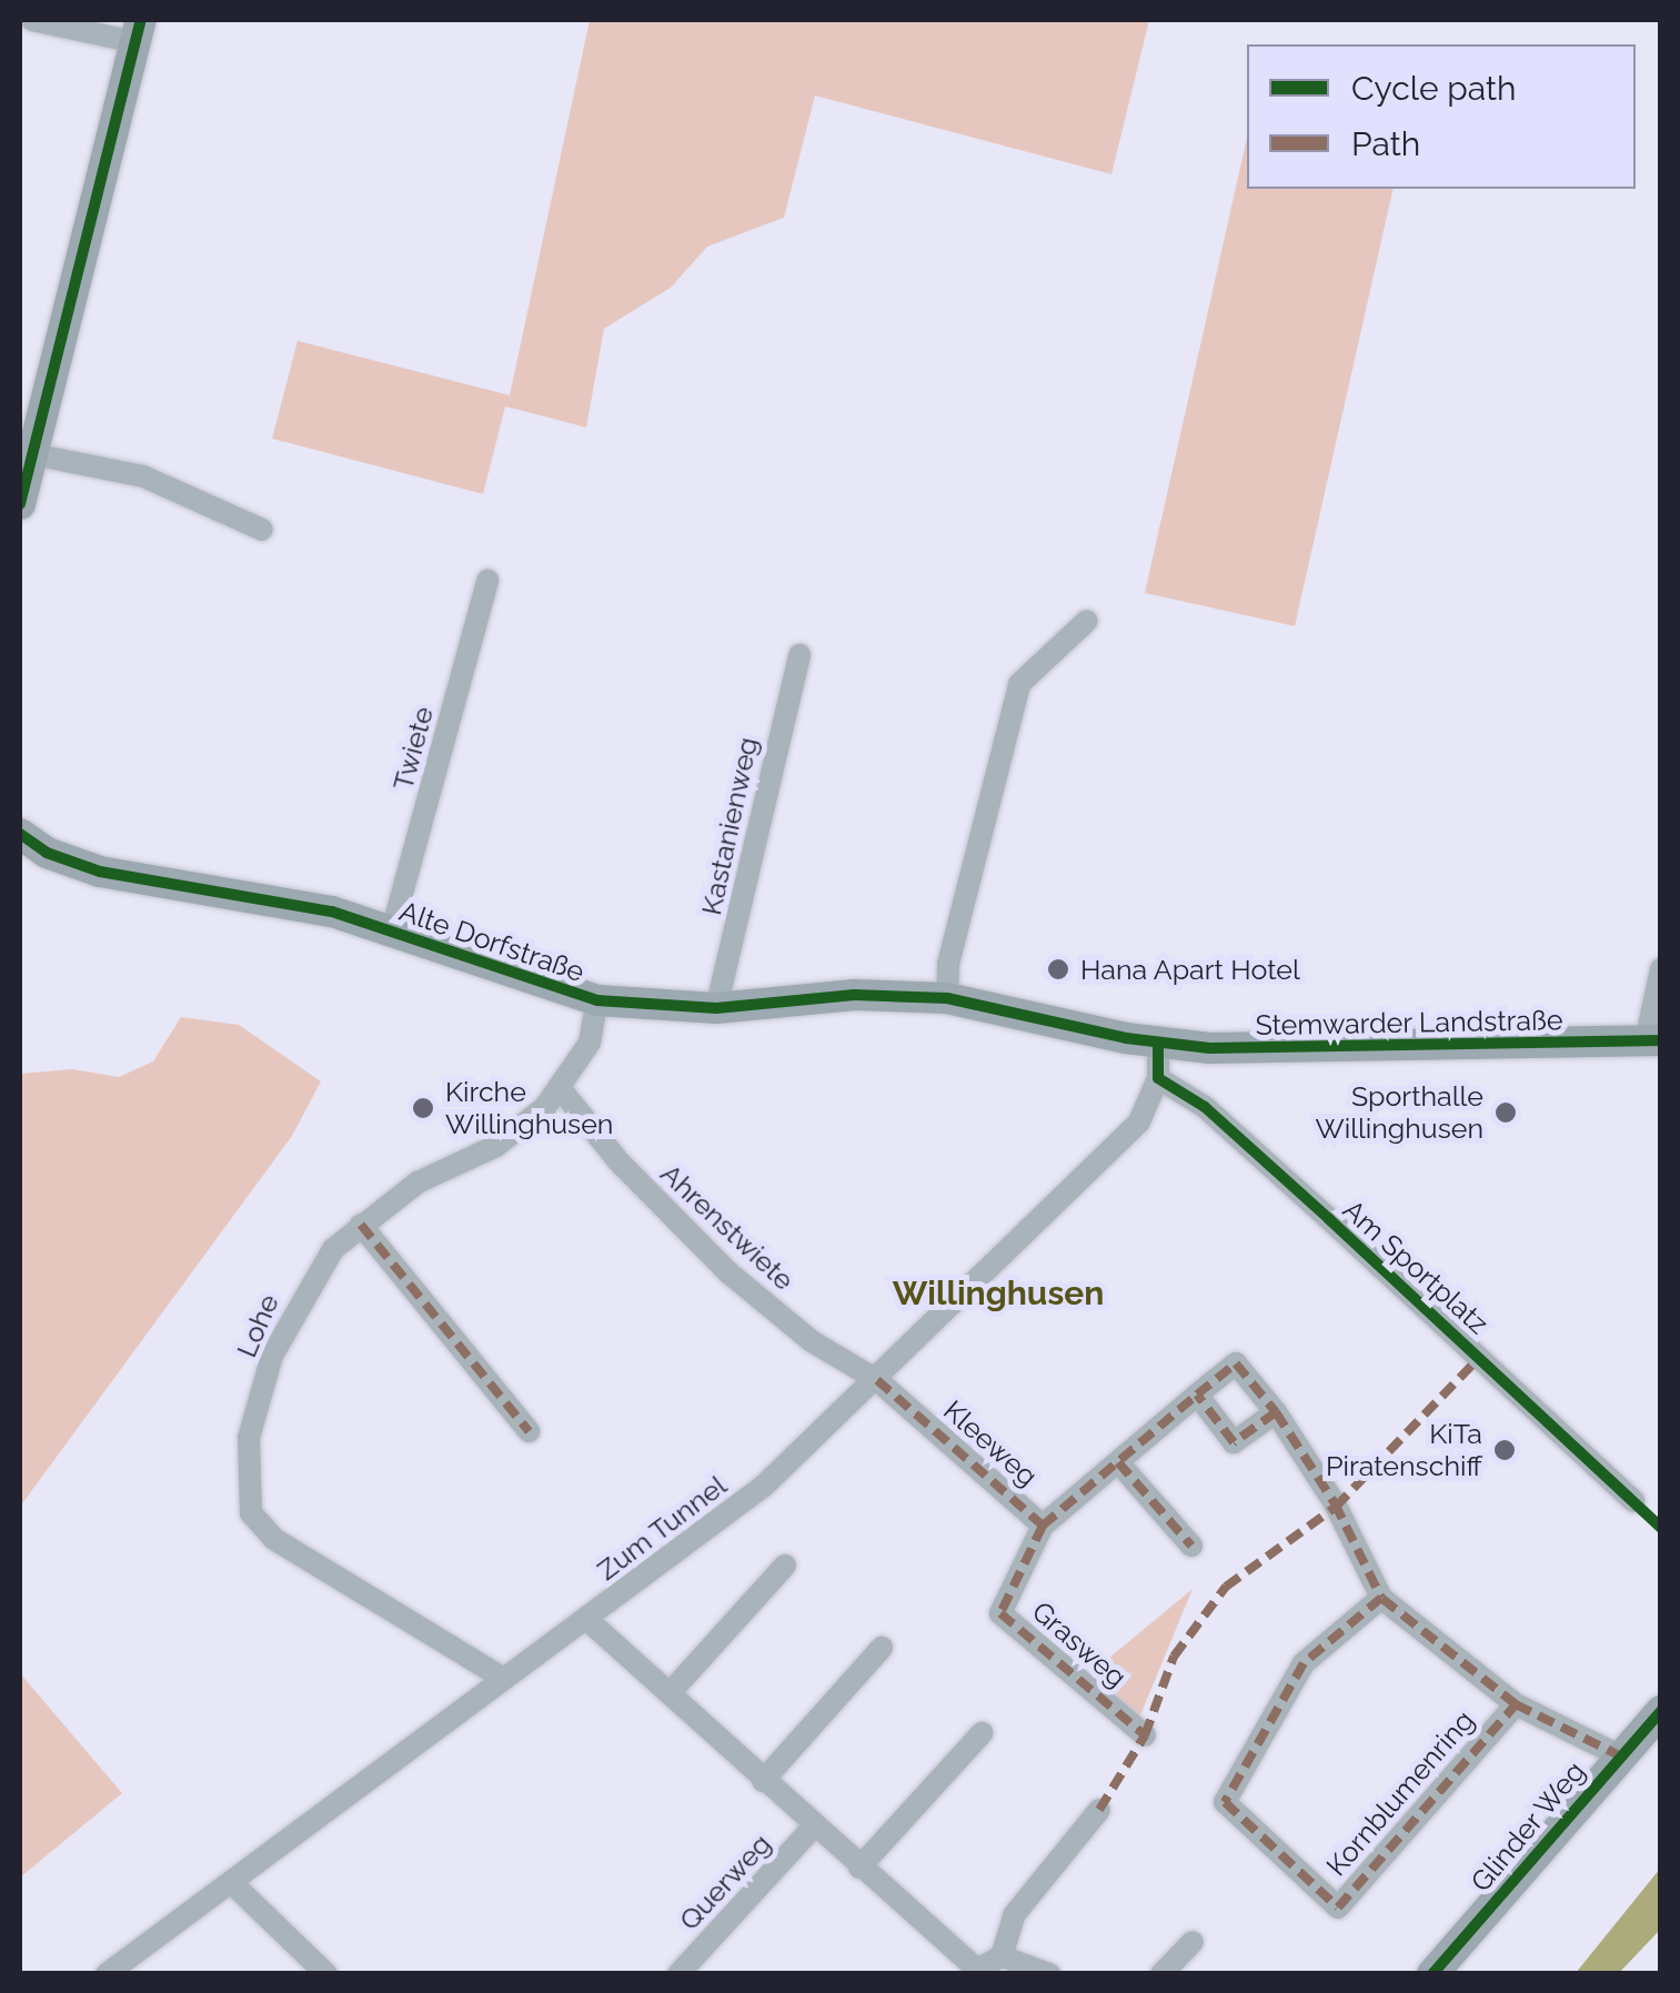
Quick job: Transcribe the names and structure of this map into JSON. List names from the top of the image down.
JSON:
{
  "streets": {
    "street": [
      "Twiete",
      "Kastanienweg",
      "Alte Dorfstraße",
      "Stemwarder Landstraße",
      "Ahrenstwiete",
      "Am Sportplatz",
      "Lohe",
      "Kleeweg",
      "Zum Tunnel",
      "Grasweg",
      "Kornblumenring",
      "Glinder Weg",
      "Querweg"
    ]
  },
  "crossings": [
    ["Twiete", "Alte Dorfstraße"],
    ["Kastanienweg", "Alte Dorfstraße"],
    ["Alte Dorfstraße", "Stemwarder Landstraße"],
    ["Alte Dorfstraße", "Lohe"],
    ["Alte Dorfstraße", "Zum Tunnel"],
    ["Stemwarder Landstraße", "Zum Tunnel"],
    ["Ahrenstwiete", "Lohe"],
    ["Ahrenstwiete", "Kleeweg"],
    ["Ahrenstwiete", "Zum Tunnel"],
    ["Am Sportplatz", "Zum Tunnel"],
    ["Lohe", "Zum Tunnel"],
    ["Kleeweg", "Zum Tunnel"],
    ["Kleeweg", "Grasweg"],
    ["Kleeweg", "Kornblumenring"],
    ["Kornblumenring", "Glinder Weg"]
  ],
  "districts": ["Willinghusen"],
  "places": [
    "Hana Apart Hotel",
    "Kirche Willinghusen",
    "Sporthalle Willinghusen",
    "KiTa Piratenschiff"
  ],
  "legend": ["Cycle path", "Path"]
}
